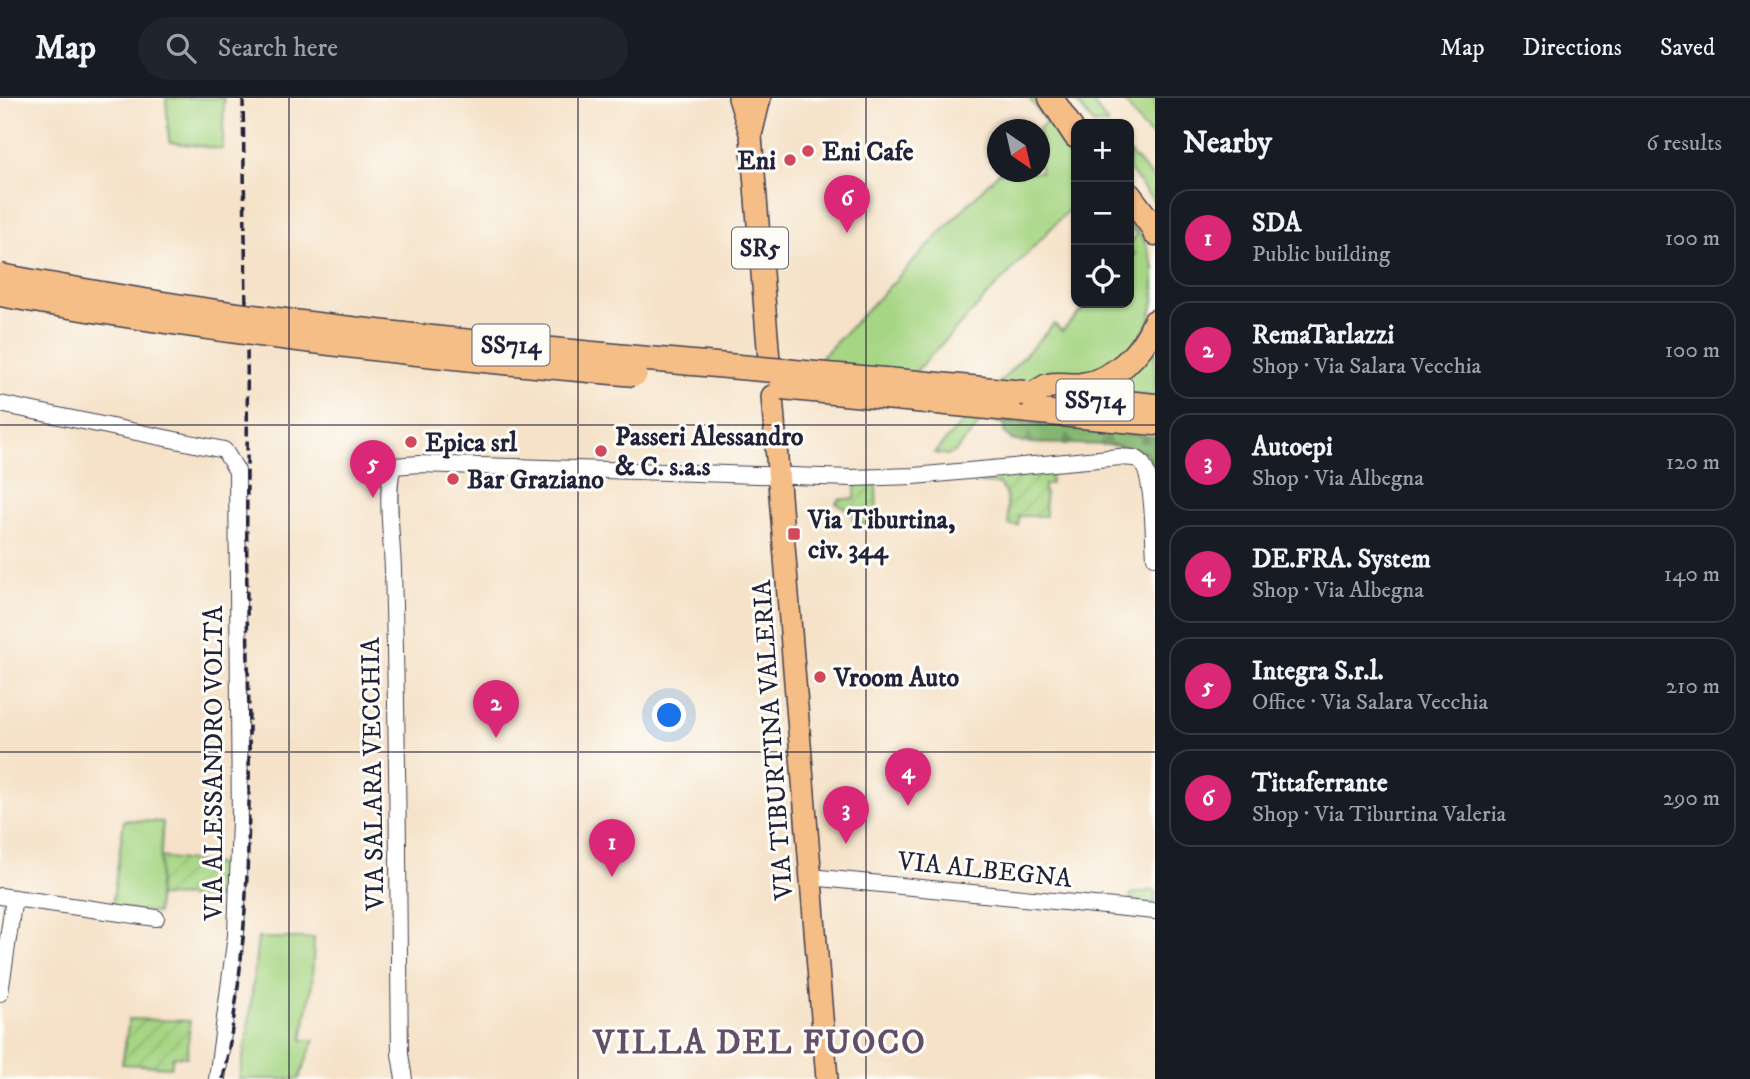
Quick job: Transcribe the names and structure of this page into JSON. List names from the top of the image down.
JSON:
{
  "streets": {
    "highway": ["SS714"],
    "main road": ["SR5", "VIA TIBURTINA VALERIA"],
    "street": ["VIA ALESSANDRO VOLTA", "VIA SALARA VECCHIA", "VIA ALBEGNA"]
  },
  "crossings": [
    ["VIA TIBURTINA VALERIA", "VIA SALARA VECCHIA"],
    ["VIA TIBURTINA VALERIA", "VIA ALBEGNA"]
  ],
  "districts": ["VILLA DEL FUOCO"],
  "places": {
    "other": [
      "Eni Cafe",
      "Eni",
      "Epica srl",
      "Passeri Alessandro & C. s.a.s",
      "Bar Graziano",
      "Vroom Auto"
    ],
    "transit": ["Via Tiburtina, civ. 344"]
  },
  "north": "bottom right",
  "page": {
    "header": "Map",
    "search": "Search here",
    "nav": ["Map", "Directions", "Saved"],
    "heading": ["Nearby", "6 results"],
    "map_buttons": ["+", "−"],
    "pins": [
      "6",
      "5",
      "2",
      "4",
      "3",
      "1"
    ],
    "list": [
      {
        "mark": "1",
        "name": "SDA",
        "note": "Public building",
        "value": "100 m"
      },
      {
        "mark": "2",
        "name": "RemaTarlazzi",
        "note": "Shop · Via Salara Vecchia",
        "value": "100 m"
      },
      {
        "mark": "3",
        "name": "Autoepi",
        "note": "Shop · Via Albegna",
        "value": "120 m"
      },
      {
        "mark": "4",
        "name": "DE.FRA. System",
        "note": "Shop · Via Albegna",
        "value": "140 m"
      },
      {
        "mark": "5",
        "name": "Integra S.r.l.",
        "note": "Office · Via Salara Vecchia",
        "value": "210 m"
      },
      {
        "mark": "6",
        "name": "Tittaferrante",
        "note": "Shop · Via Tiburtina Valeria",
        "value": "290 m"
      }
    ]
  }
}
